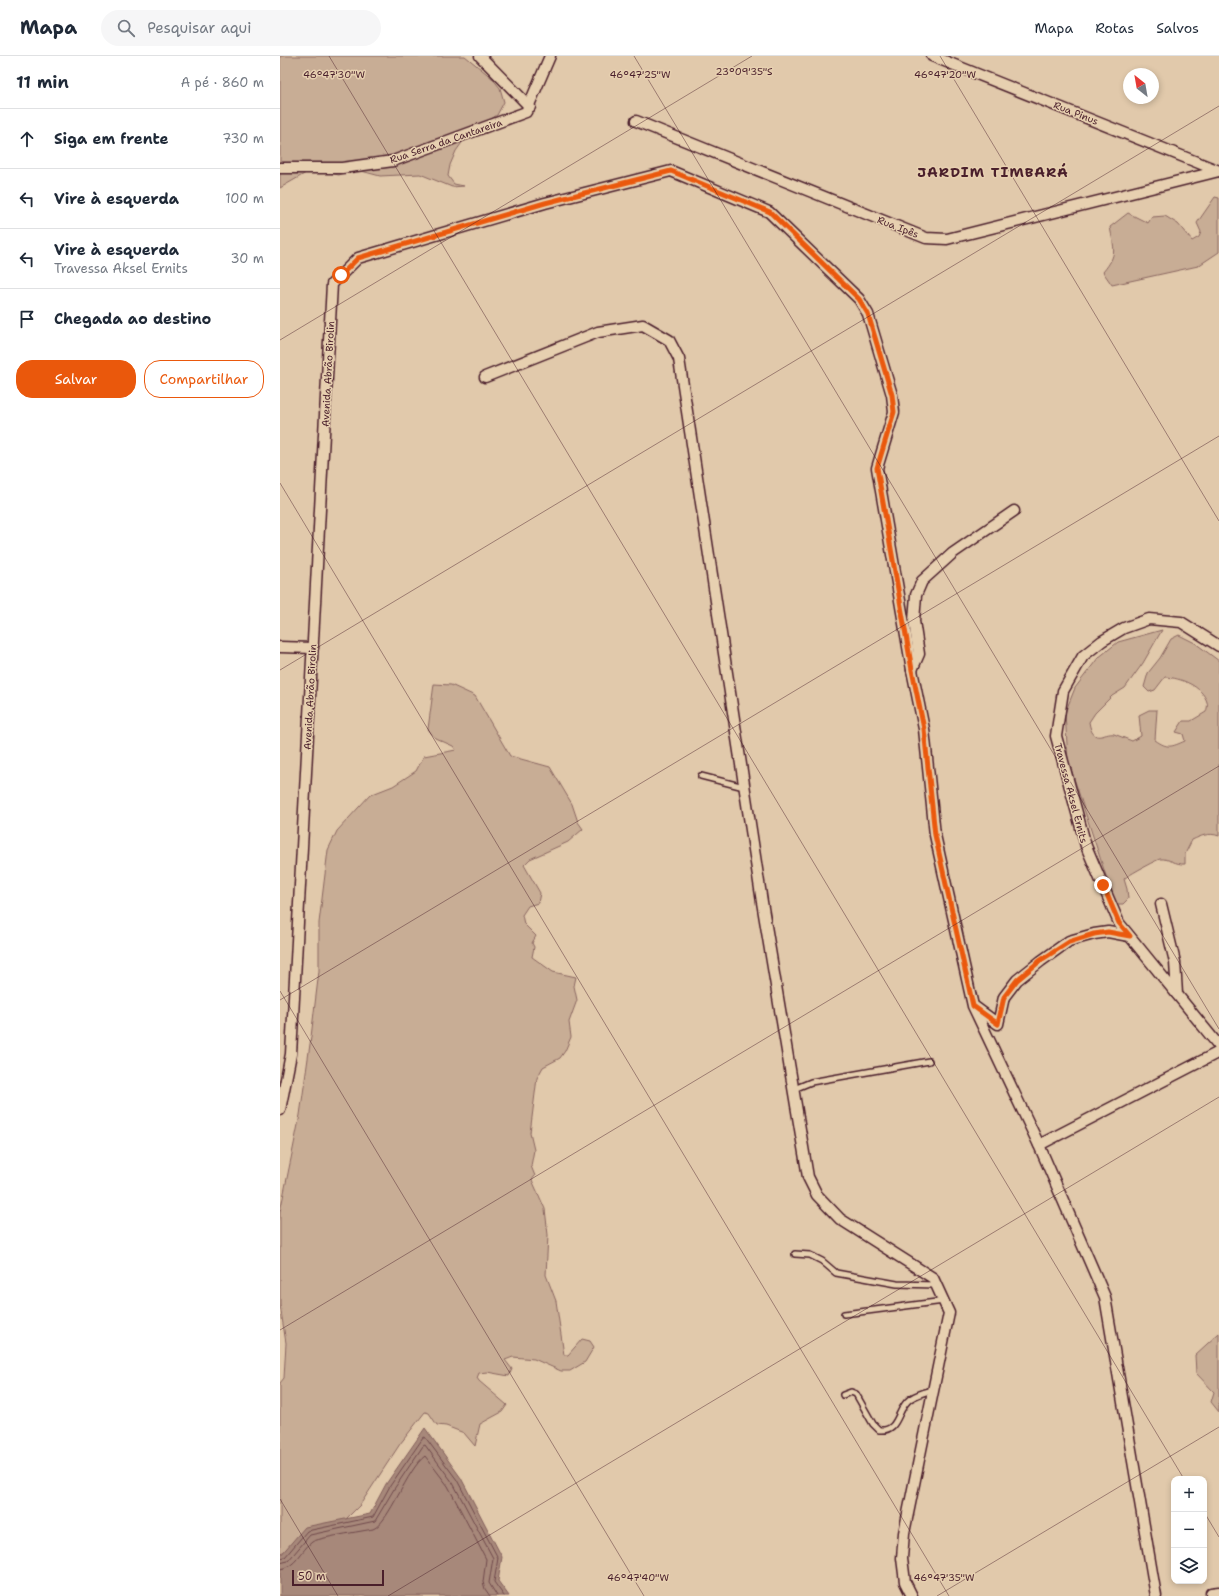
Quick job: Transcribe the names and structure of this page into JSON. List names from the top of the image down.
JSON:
{
  "streets": {
    "street": [
      "Rua Pinus",
      "Rua Serra da Cantareira",
      "Rua Ipês",
      "Avenida Abrão Birolin",
      "Travessa Aksel Ernits"
    ]
  },
  "crossings": [
    ["Rua Pinus", "Rua Ipês"]
  ],
  "districts": ["JARDIM TIMBARÁ"],
  "scale_bar": "50 m",
  "north": "top left",
  "page": {
    "header": "Mapa",
    "search": "Pesquisar aqui",
    "nav": ["Mapa", "Rotas", "Salvos"],
    "heading": ["11 min", "A pé · 860 m"],
    "list": [
      ["Siga em frente", "730 m"],
      ["Vire à esquerda", "100 m"],
      ["Vire à esquerda", "Travessa Aksel Ernits", "30 m"],
      "Chegada ao destino"
    ],
    "buttons": ["Salvar", "Compartilhar"],
    "map_buttons": ["+", "−"],
    "scale": "50 m"
  },
  "coordinates": [
    "23°09'35\"S",
    "46°47'30\"W",
    "46°47'25\"W",
    "46°47'20\"W",
    "46°47'40\"W",
    "46°47'35\"W"
  ]
}
